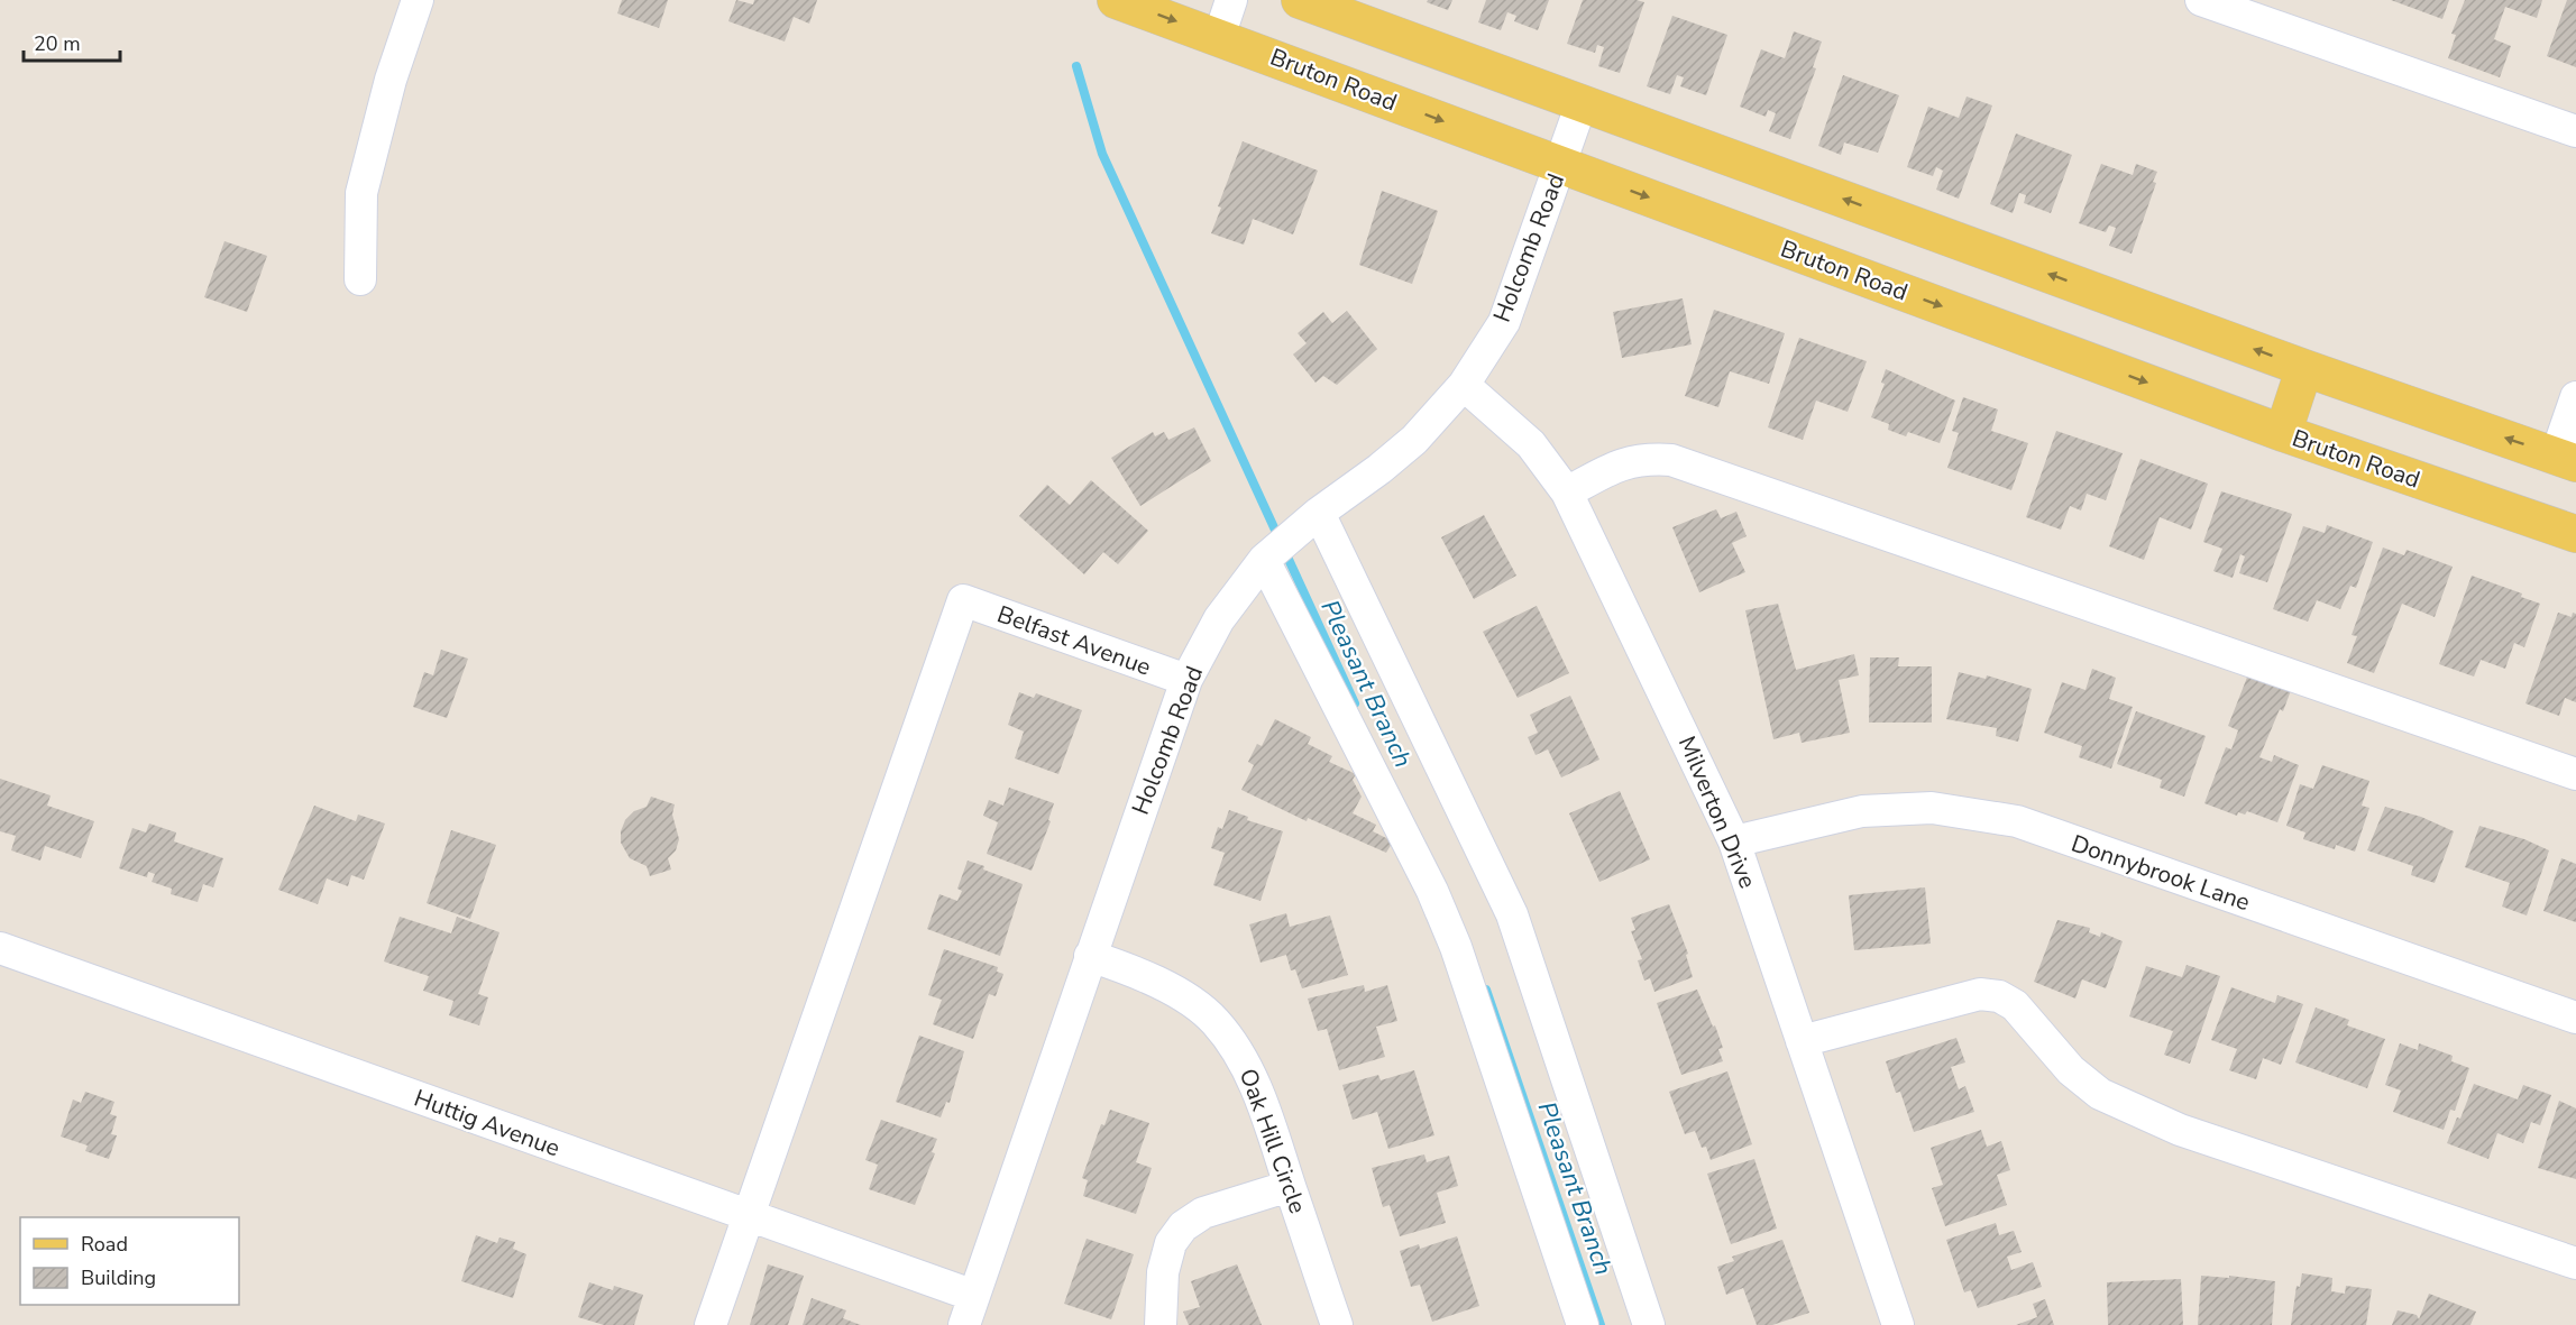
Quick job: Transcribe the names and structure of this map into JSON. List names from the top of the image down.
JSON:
{
  "streets": {
    "main road": ["Bruton Road"],
    "street": [
      "Holcomb Road",
      "Belfast Avenue",
      "Milverton Drive",
      "Donnybrook Lane",
      "Huttig Avenue",
      "Oak Hill Circle"
    ]
  },
  "crossings": [
    ["Bruton Road", "Holcomb Road"],
    ["Holcomb Road", "Belfast Avenue"],
    ["Holcomb Road", "Milverton Drive"],
    ["Holcomb Road", "Huttig Avenue"],
    ["Holcomb Road", "Oak Hill Circle"],
    ["Belfast Avenue", "Huttig Avenue"],
    ["Milverton Drive", "Donnybrook Lane"]
  ],
  "water": ["Pleasant Branch"],
  "legend": ["Road", "Building"],
  "scale_bar": "20 m"
}
